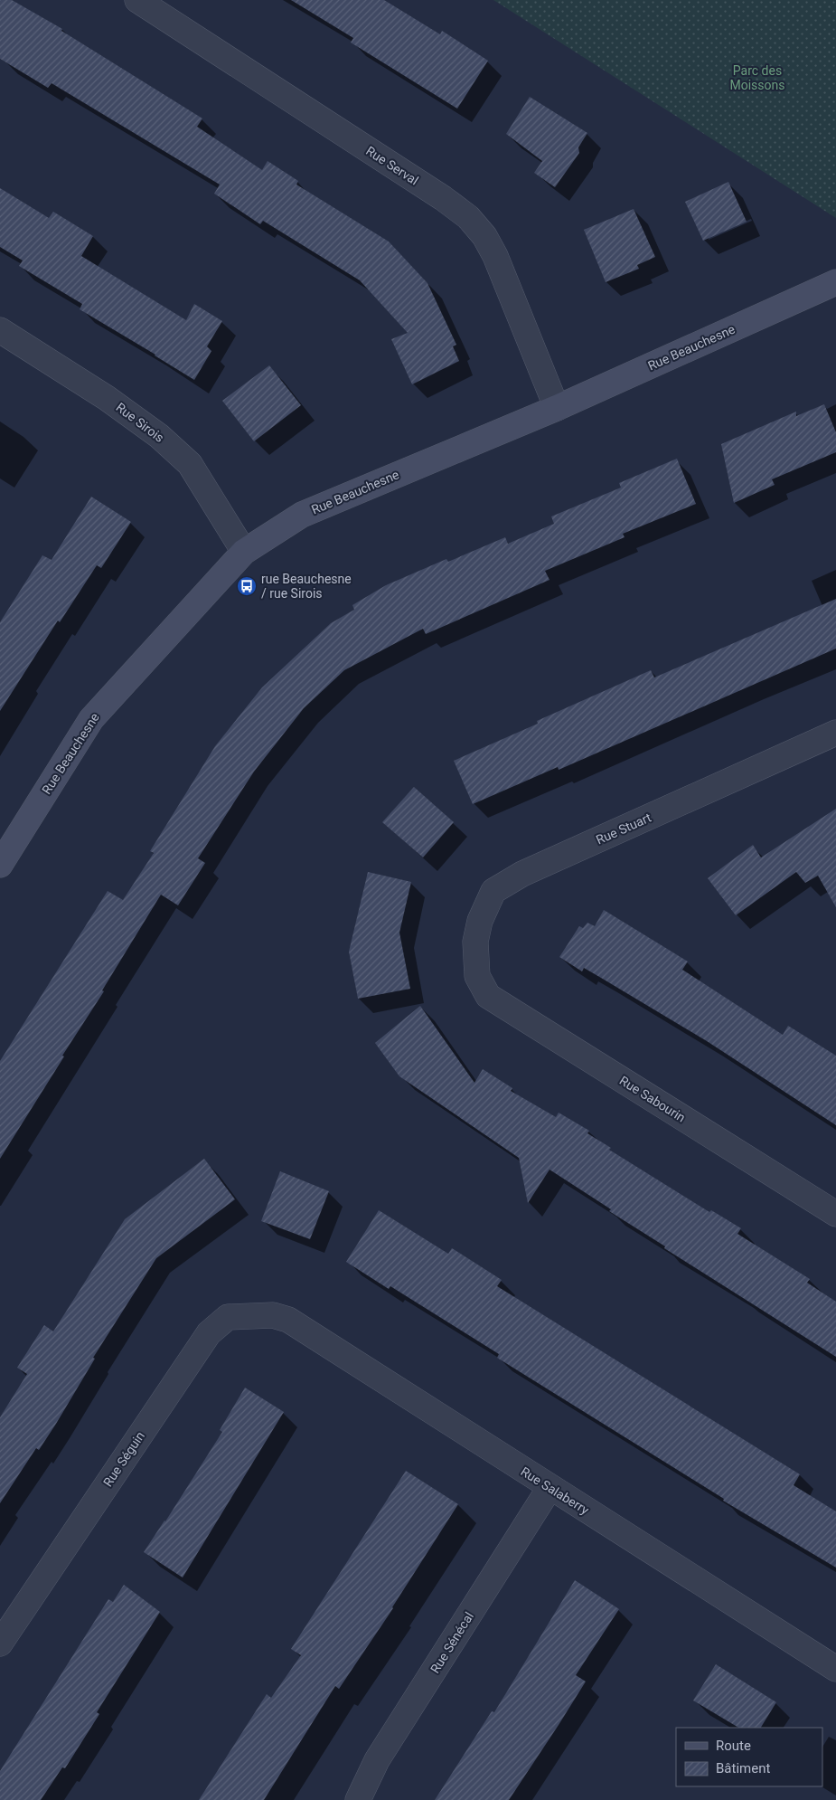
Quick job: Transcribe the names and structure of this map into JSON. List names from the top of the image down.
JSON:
{
  "streets": {
    "street": [
      "Rue Serval",
      "Rue Beauchesne",
      "Rue Sirois",
      "Rue Stuart",
      "Rue Sabourin",
      "Rue Séguin",
      "Rue Salaberry",
      "Rue Sénécal"
    ]
  },
  "crossings": [
    ["Rue Serval", "Rue Beauchesne"],
    ["Rue Beauchesne", "Rue Sirois"],
    ["Rue Stuart", "Rue Sabourin"],
    ["Rue Séguin", "Rue Salaberry"],
    ["Rue Salaberry", "Rue Sénécal"]
  ],
  "parks": ["Parc des Moissons"],
  "places": {
    "bus stop": ["rue Beauchesne / rue Sirois"]
  },
  "legend": ["Route", "Bâtiment"]
}
